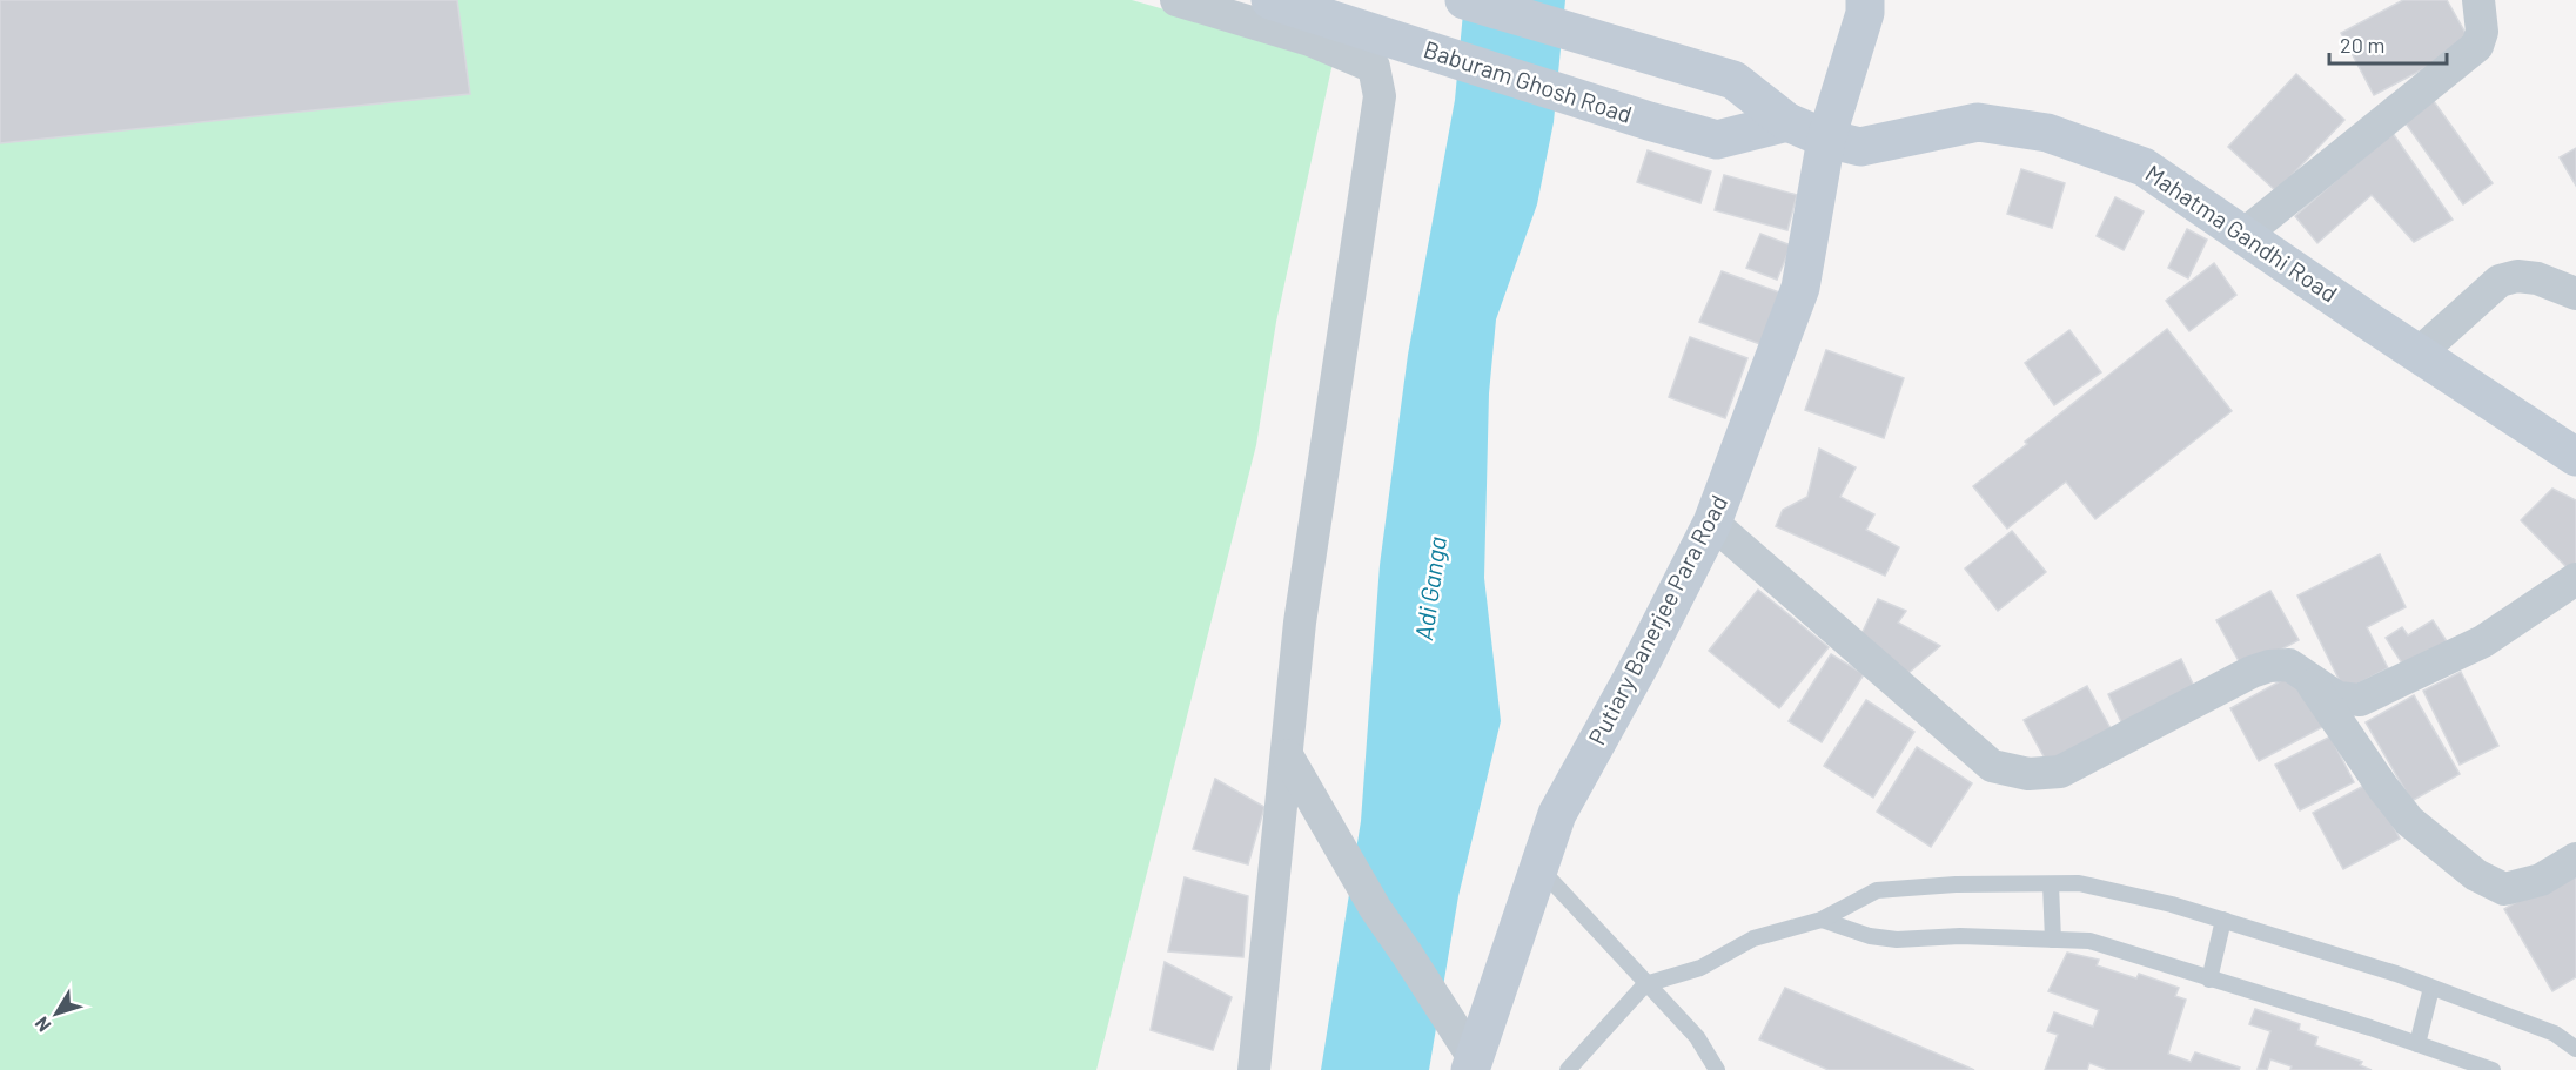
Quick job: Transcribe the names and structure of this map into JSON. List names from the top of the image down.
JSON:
{
  "streets": {
    "main road": ["Baburam Ghosh Road", "Mahatma Gandhi Road", "Putiary Banerjee Para Road"]
  },
  "crossings": [
    ["Mahatma Gandhi Road", "Putiary Banerjee Para Road"]
  ],
  "water": ["Adi Ganga"],
  "scale_bar": "20 m",
  "north": "bottom left"
}
